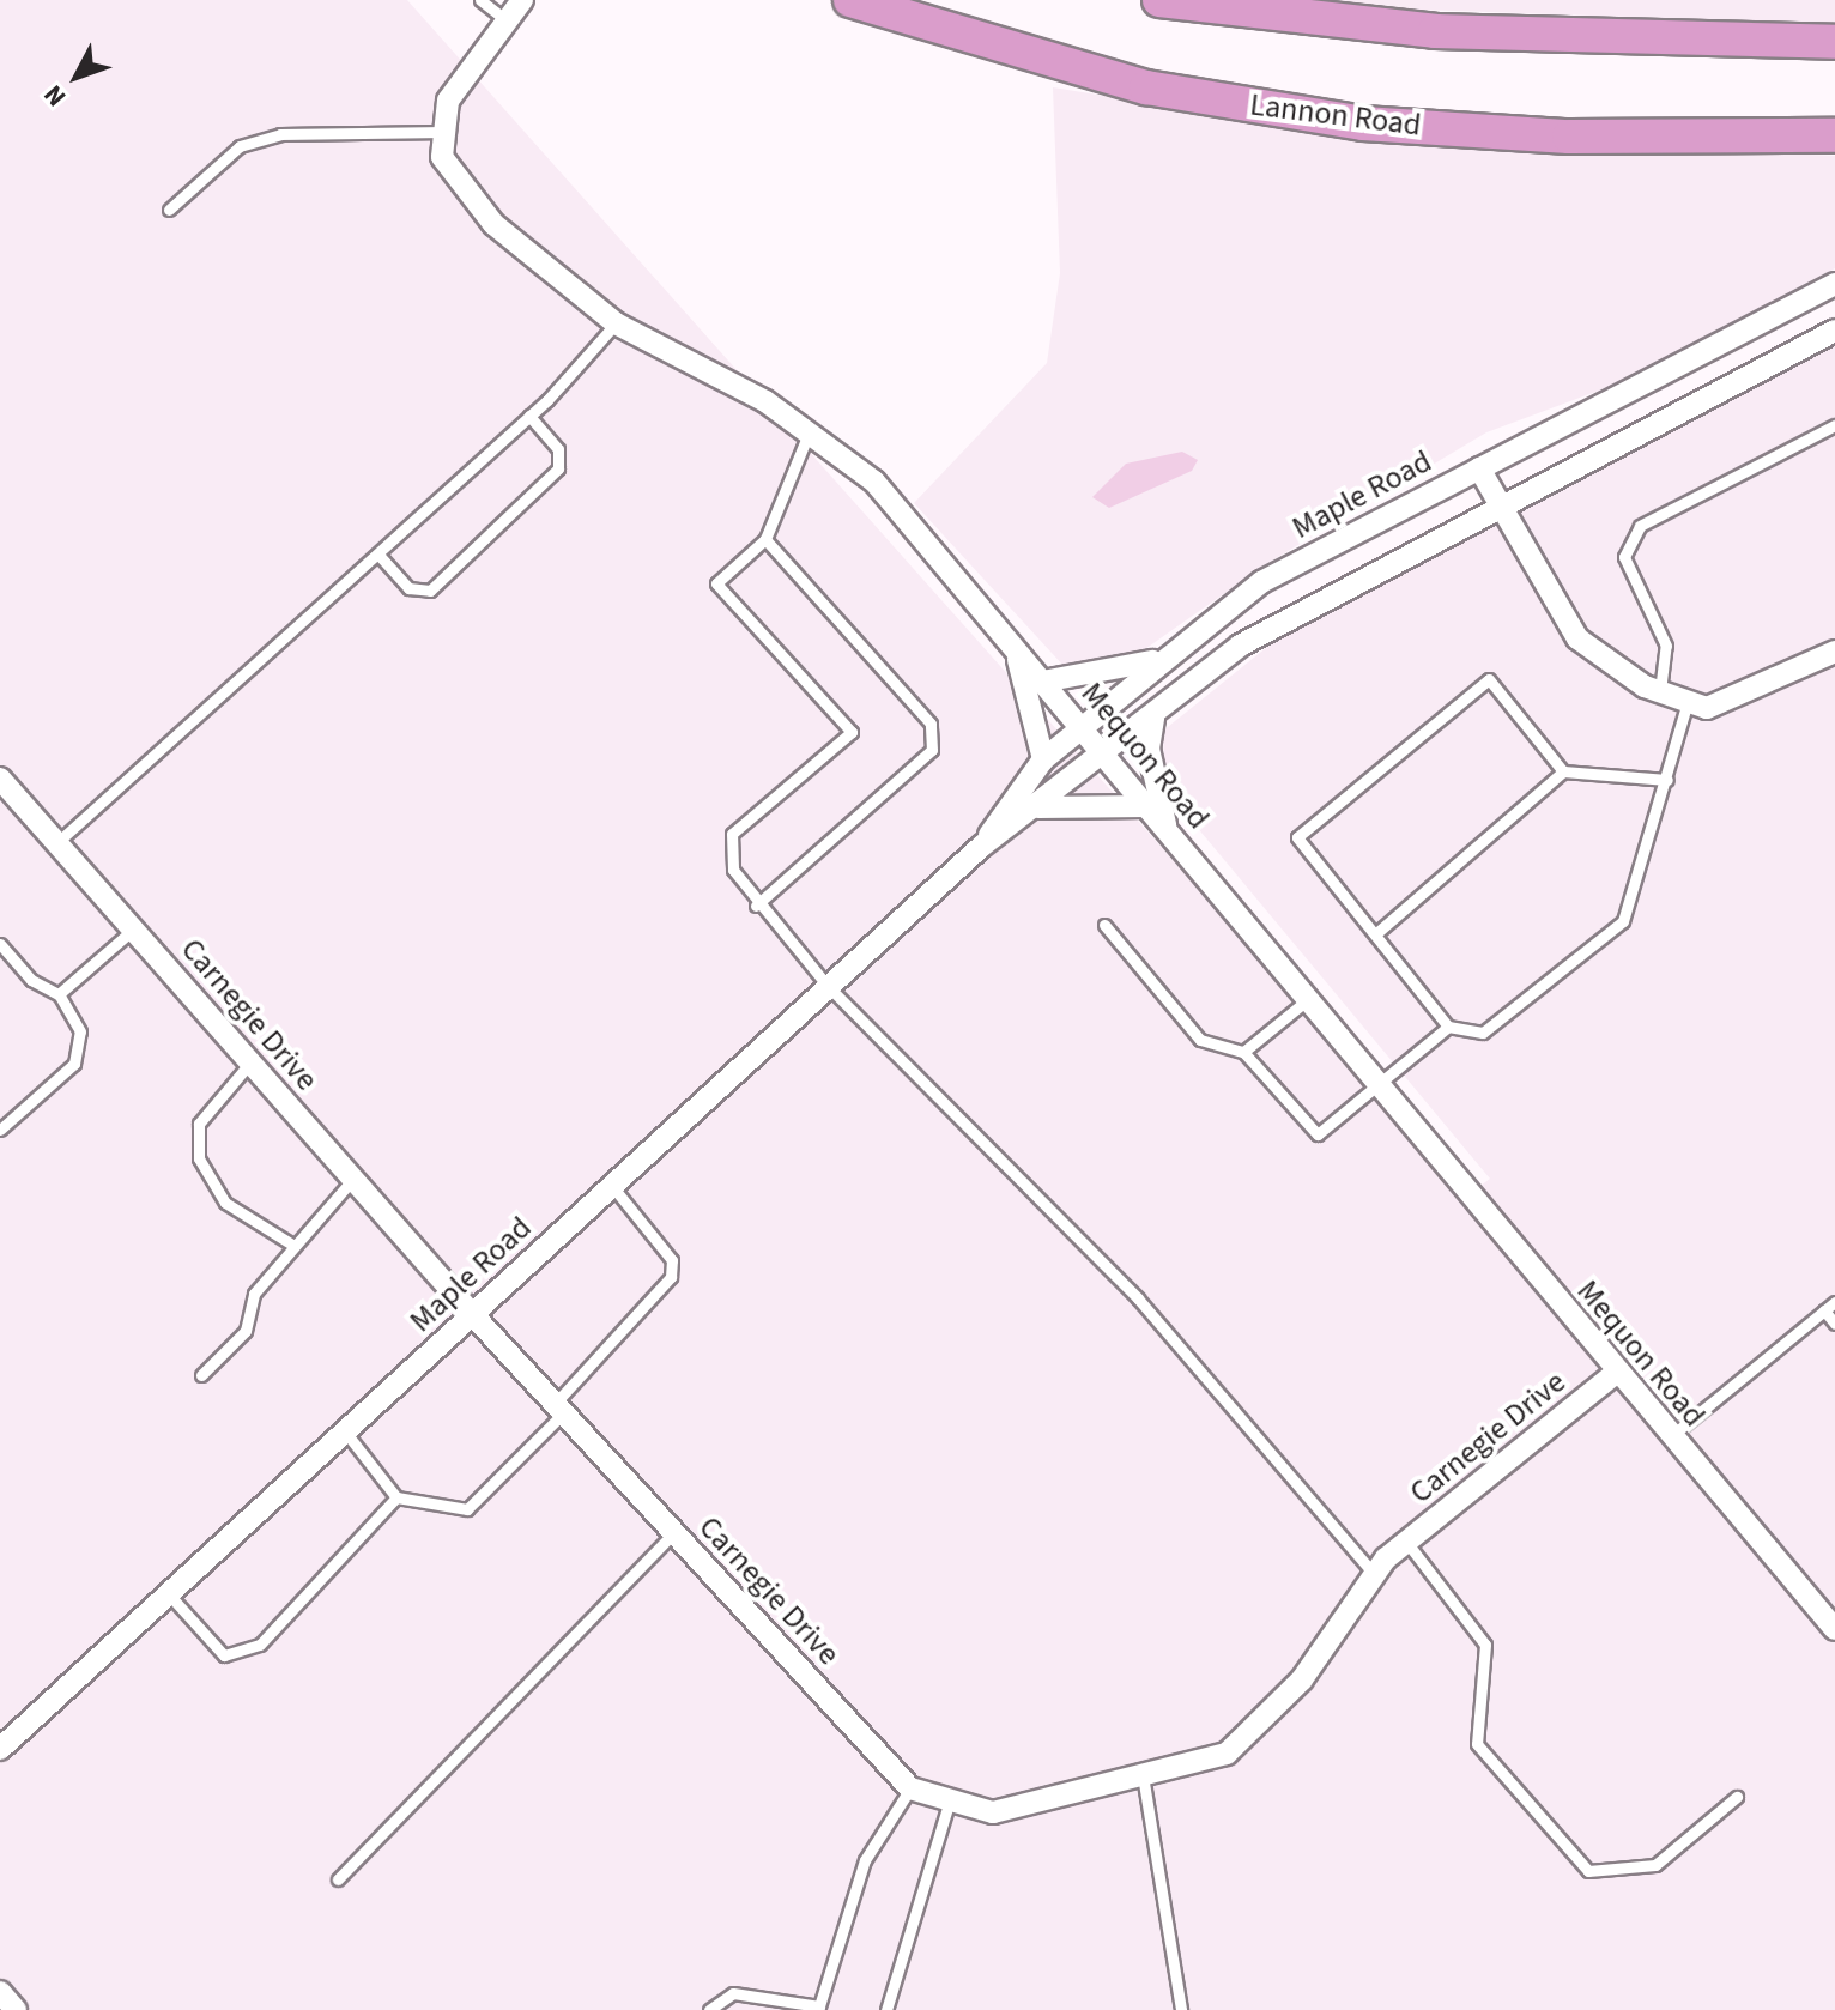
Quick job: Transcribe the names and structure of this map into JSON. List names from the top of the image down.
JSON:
{
  "streets": {
    "main road": ["Lannon Road"],
    "street": ["Maple Road", "Mequon Road", "Carnegie Drive"]
  },
  "crossings": [
    ["Maple Road", "Mequon Road"],
    ["Maple Road", "Carnegie Drive"],
    ["Mequon Road", "Carnegie Drive"]
  ],
  "north": "bottom left"
}
